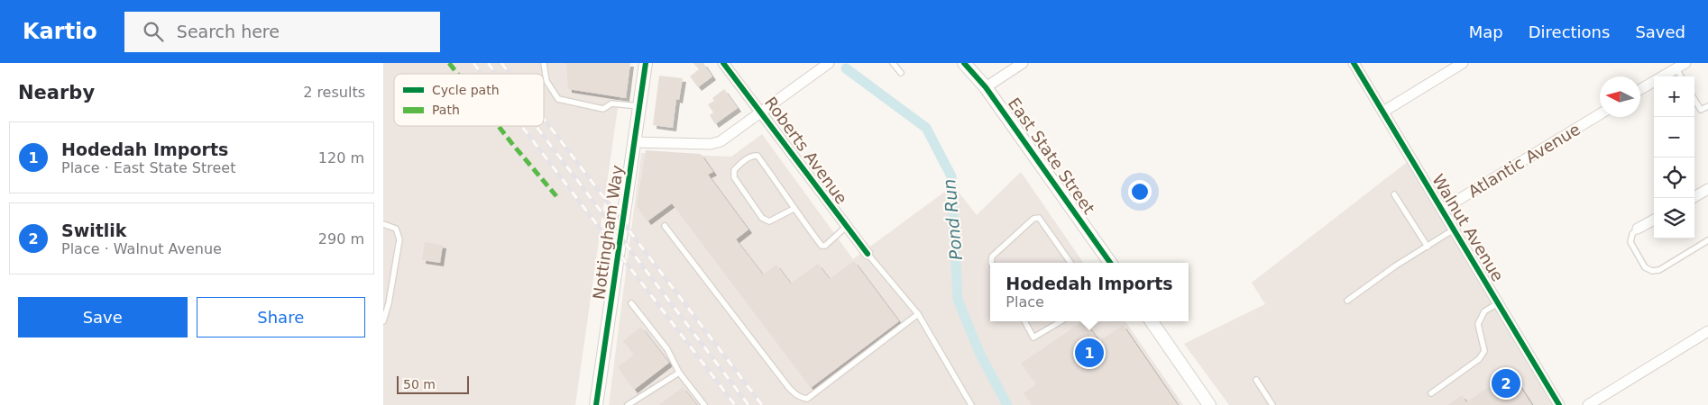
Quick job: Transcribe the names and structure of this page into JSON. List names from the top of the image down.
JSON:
{
  "streets": {
    "street": [
      "Roberts Avenue",
      "East State Street",
      "Atlantic Avenue",
      "Walnut Avenue",
      "Nottingham Way"
    ]
  },
  "crossings": [
    ["Atlantic Avenue", "Walnut Avenue"]
  ],
  "water": ["Pond Run"],
  "legend": ["Cycle path", "Path"],
  "scale_bar": "50 m",
  "north": "left",
  "page": {
    "header": "Kartio",
    "search": "Search here",
    "nav": ["Map", "Directions", "Saved"],
    "heading": ["Nearby", "2 results"],
    "map_buttons": ["+", "−"],
    "list": [
      {
        "mark": "1",
        "name": "Hodedah Imports",
        "note": "Place · East State Street",
        "value": "120 m"
      },
      {
        "mark": "2",
        "name": "Switlik",
        "note": "Place · Walnut Avenue",
        "value": "290 m"
      }
    ],
    "popup": ["Hodedah Imports", "Place"],
    "buttons": ["Save", "Share"],
    "pins": ["1", "2"],
    "scale": "50 m"
  }
}
